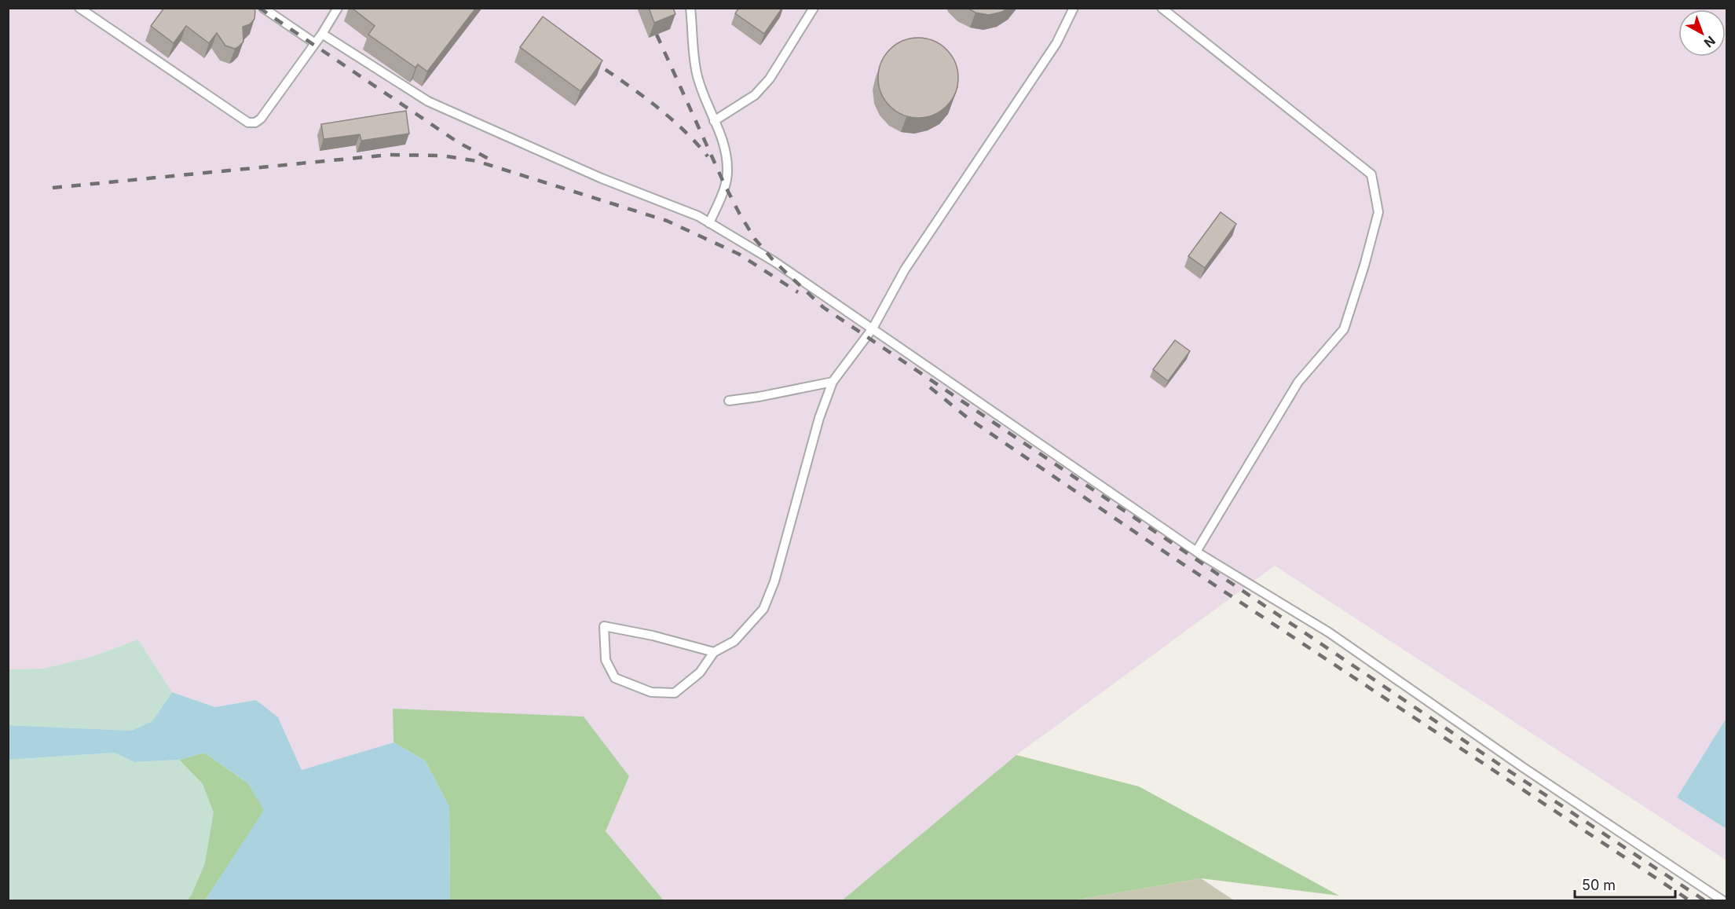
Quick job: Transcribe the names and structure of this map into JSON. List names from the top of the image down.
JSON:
{
  "scale_bar": "50 m",
  "north": "bottom right"
}
